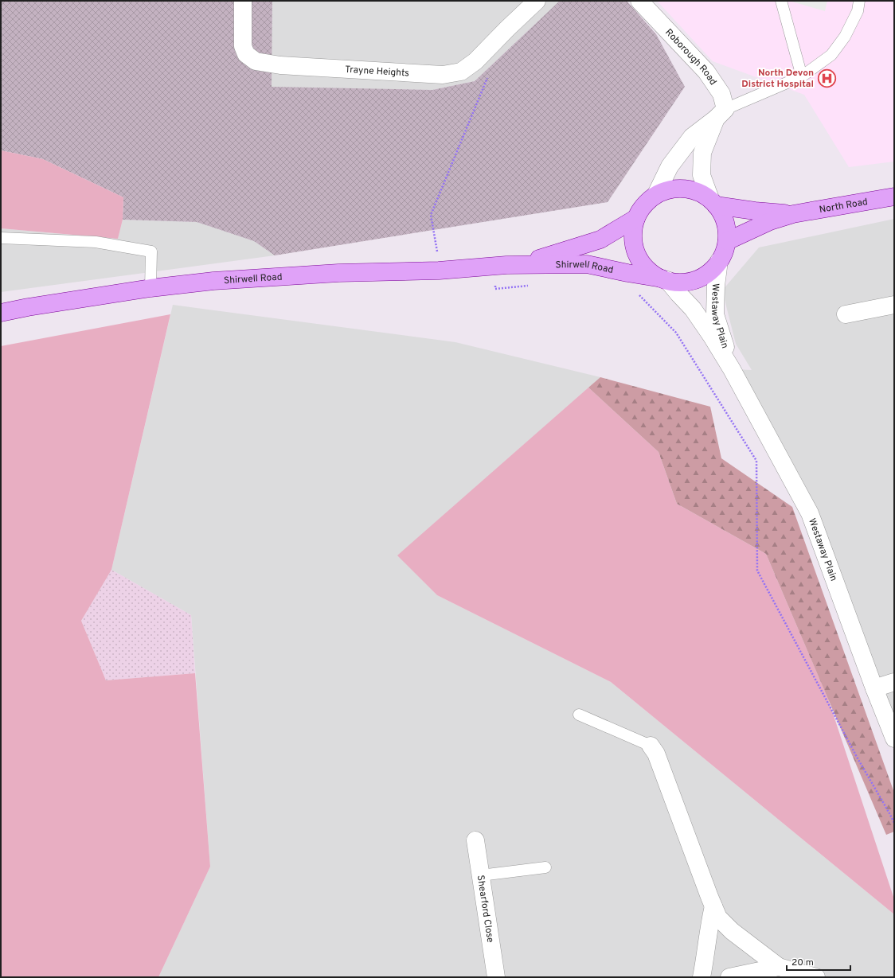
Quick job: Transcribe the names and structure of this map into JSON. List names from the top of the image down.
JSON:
{
  "streets": {
    "main road": ["North Road", "Shirwell Road"],
    "street": [
      "Roborough Road",
      "Trayne Heights",
      "Westaway Plain",
      "Shearford Close"
    ]
  },
  "crossings": [
    ["North Road", "Shirwell Road"],
    ["North Road", "Westaway Plain"],
    ["Shirwell Road", "Westaway Plain"]
  ],
  "places": {
    "hospital": ["North Devon District Hospital"]
  },
  "scale_bar": "20 m"
}
